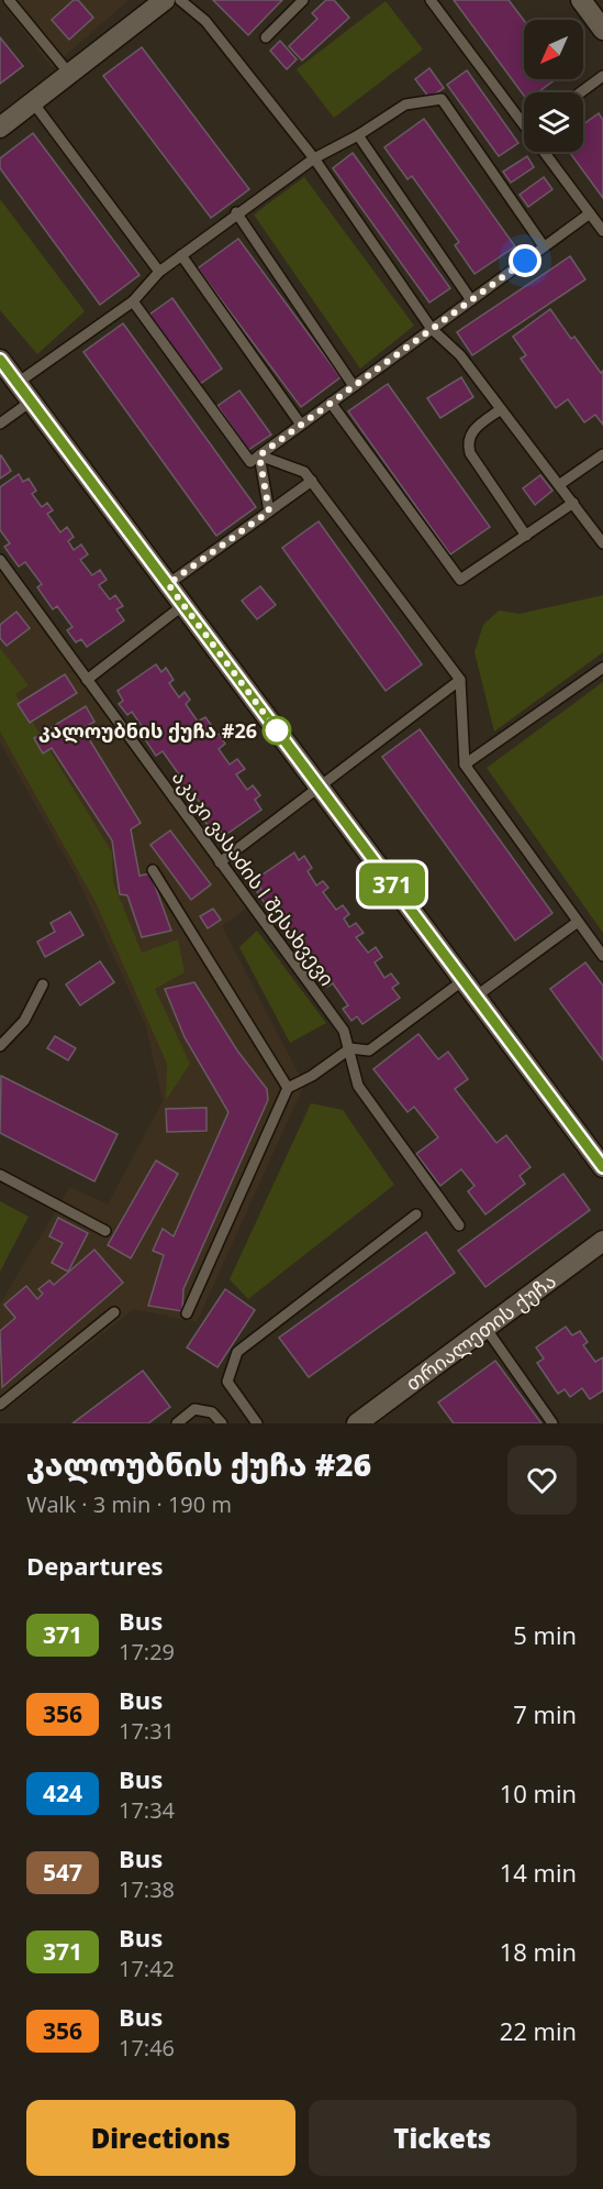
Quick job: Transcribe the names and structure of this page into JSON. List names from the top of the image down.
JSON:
{
  "streets": {
    "street": ["თრიალეთის ქუჩა"],
    "lane": ["აკაკი ვასაძის I შესახვევი"]
  },
  "places": ["კალოუბნის ქუჩა #26"],
  "lines": ["bus line 371"],
  "north": "bottom left",
  "page": {
    "on_map": "371",
    "heading": [
      ["კალოუბნის ქუჩა #26", "Walk · 3 min · 190 m"],
      "Departures"
    ],
    "list": [
      {
        "mark": "371",
        "name": "Bus",
        "note": "17:29",
        "value": "5 min"
      },
      {
        "mark": "356",
        "name": "Bus",
        "note": "17:31",
        "value": "7 min"
      },
      {
        "mark": "424",
        "name": "Bus",
        "note": "17:34",
        "value": "10 min"
      },
      {
        "mark": "547",
        "name": "Bus",
        "note": "17:38",
        "value": "14 min"
      },
      {
        "mark": "371",
        "name": "Bus",
        "note": "17:42",
        "value": "18 min"
      },
      {
        "mark": "356",
        "name": "Bus",
        "note": "17:46",
        "value": "22 min"
      }
    ],
    "buttons": ["Directions", "Tickets"]
  }
}
